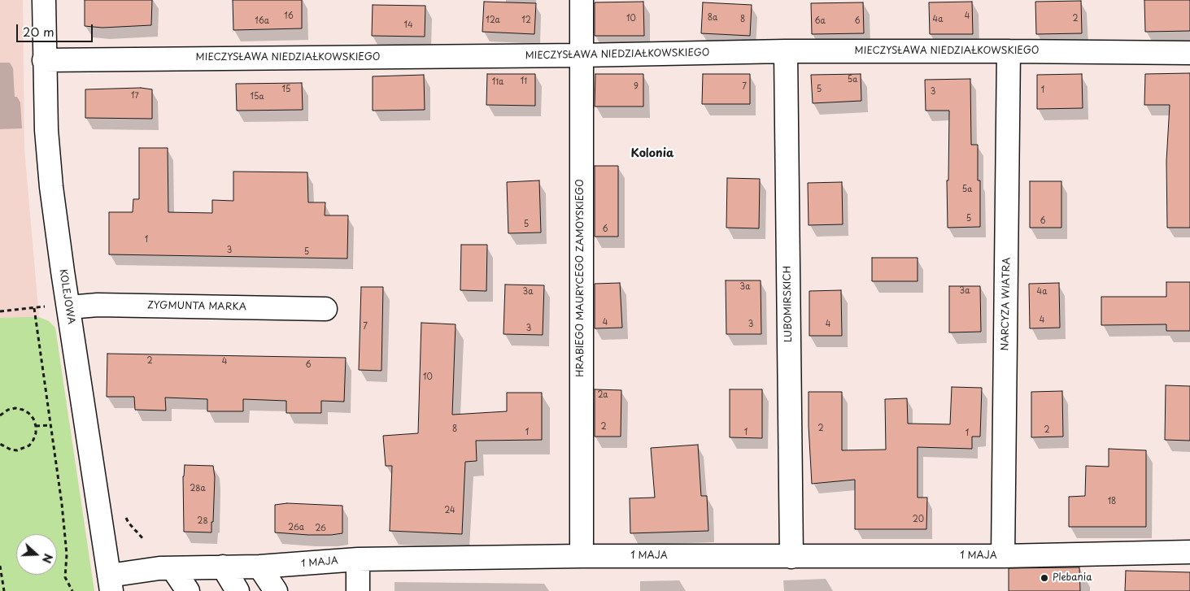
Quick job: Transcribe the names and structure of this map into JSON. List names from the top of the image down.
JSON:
{
  "streets": {
    "street": [
      "MIECZYSŁAWA NIEDZIAŁKOWSKIEGO",
      "HRABIEGO MAURYCEGO ZAMOYSKIEGO",
      "KOLEJOWA",
      "LUBOMIRSKICH",
      "NARCYZA WIATRA",
      "ZYGMUNTA MARKA",
      "1 MAJA"
    ]
  },
  "crossings": [
    ["MIECZYSŁAWA NIEDZIAŁKOWSKIEGO", "HRABIEGO MAURYCEGO ZAMOYSKIEGO"],
    ["MIECZYSŁAWA NIEDZIAŁKOWSKIEGO", "KOLEJOWA"],
    ["MIECZYSŁAWA NIEDZIAŁKOWSKIEGO", "LUBOMIRSKICH"],
    ["MIECZYSŁAWA NIEDZIAŁKOWSKIEGO", "NARCYZA WIATRA"],
    ["HRABIEGO MAURYCEGO ZAMOYSKIEGO", "1 MAJA"],
    ["KOLEJOWA", "ZYGMUNTA MARKA"],
    ["KOLEJOWA", "1 MAJA"],
    ["LUBOMIRSKICH", "1 MAJA"],
    ["NARCYZA WIATRA", "1 MAJA"]
  ],
  "districts": ["Kolonia"],
  "places": ["Plebania"],
  "house_numbers": [
    "16",
    "4",
    "8a",
    "10",
    "2",
    "8",
    "4a",
    "12a",
    "12",
    "16a",
    "6a",
    "6",
    "14",
    "5a",
    "11",
    "11a",
    "9",
    "7",
    "15",
    "5",
    "1",
    "3",
    "17",
    "15a",
    "5a",
    "5",
    "6",
    "5",
    "6",
    "1",
    "3",
    "5",
    "3a",
    "3a",
    "3a",
    "4a",
    "4",
    "4",
    "3",
    "4",
    "7",
    "3",
    "2",
    "4",
    "6",
    "10",
    "2a",
    "2",
    "2",
    "8",
    "2",
    "1",
    "1",
    "1",
    "28a",
    "18",
    "24",
    "20",
    "28",
    "26a",
    "26"
  ],
  "scale_bar": "20 m",
  "north": "right"
}
